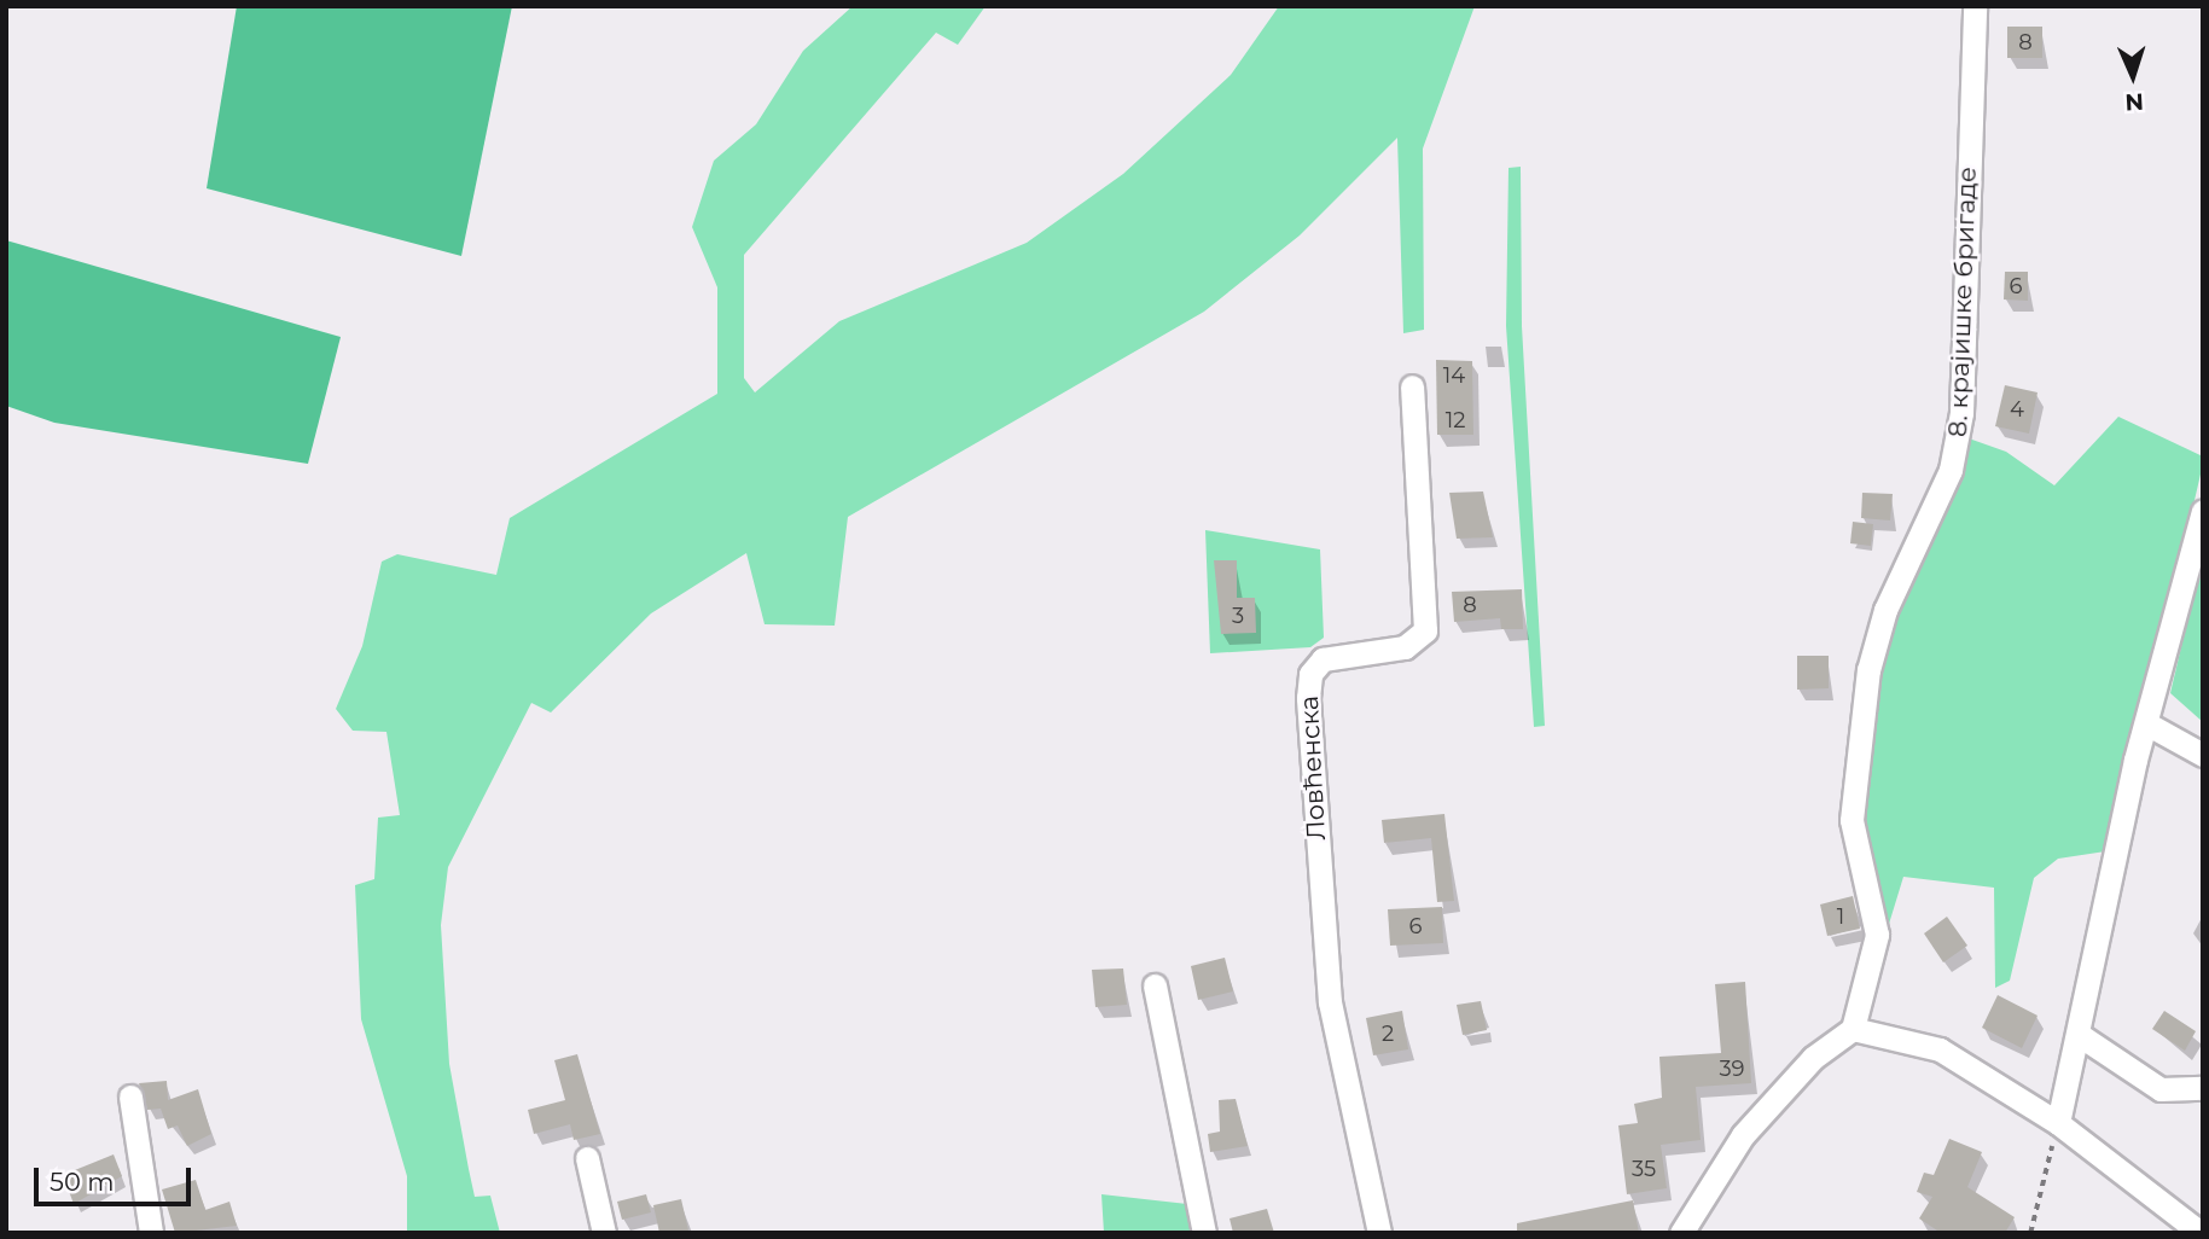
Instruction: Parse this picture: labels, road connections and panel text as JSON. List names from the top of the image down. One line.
{"streets":{"street":["8. крајишке бригаде","Ловћенска"]},"house_numbers":["8","6","14","4","12","8","3","1","6","2","39","35"],"scale_bar":"50 m","north":"bottom"}
